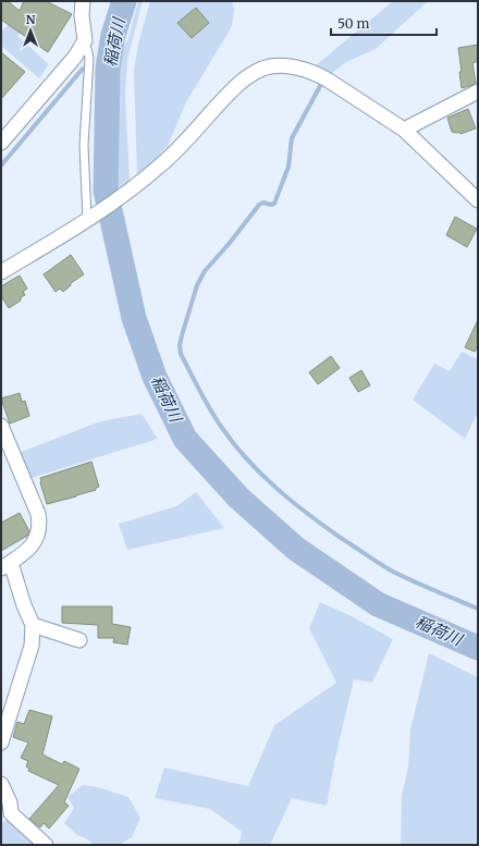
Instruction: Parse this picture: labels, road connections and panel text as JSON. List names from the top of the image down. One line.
{"water":["稲荷川"],"scale_bar":"50 m","north":"top"}
